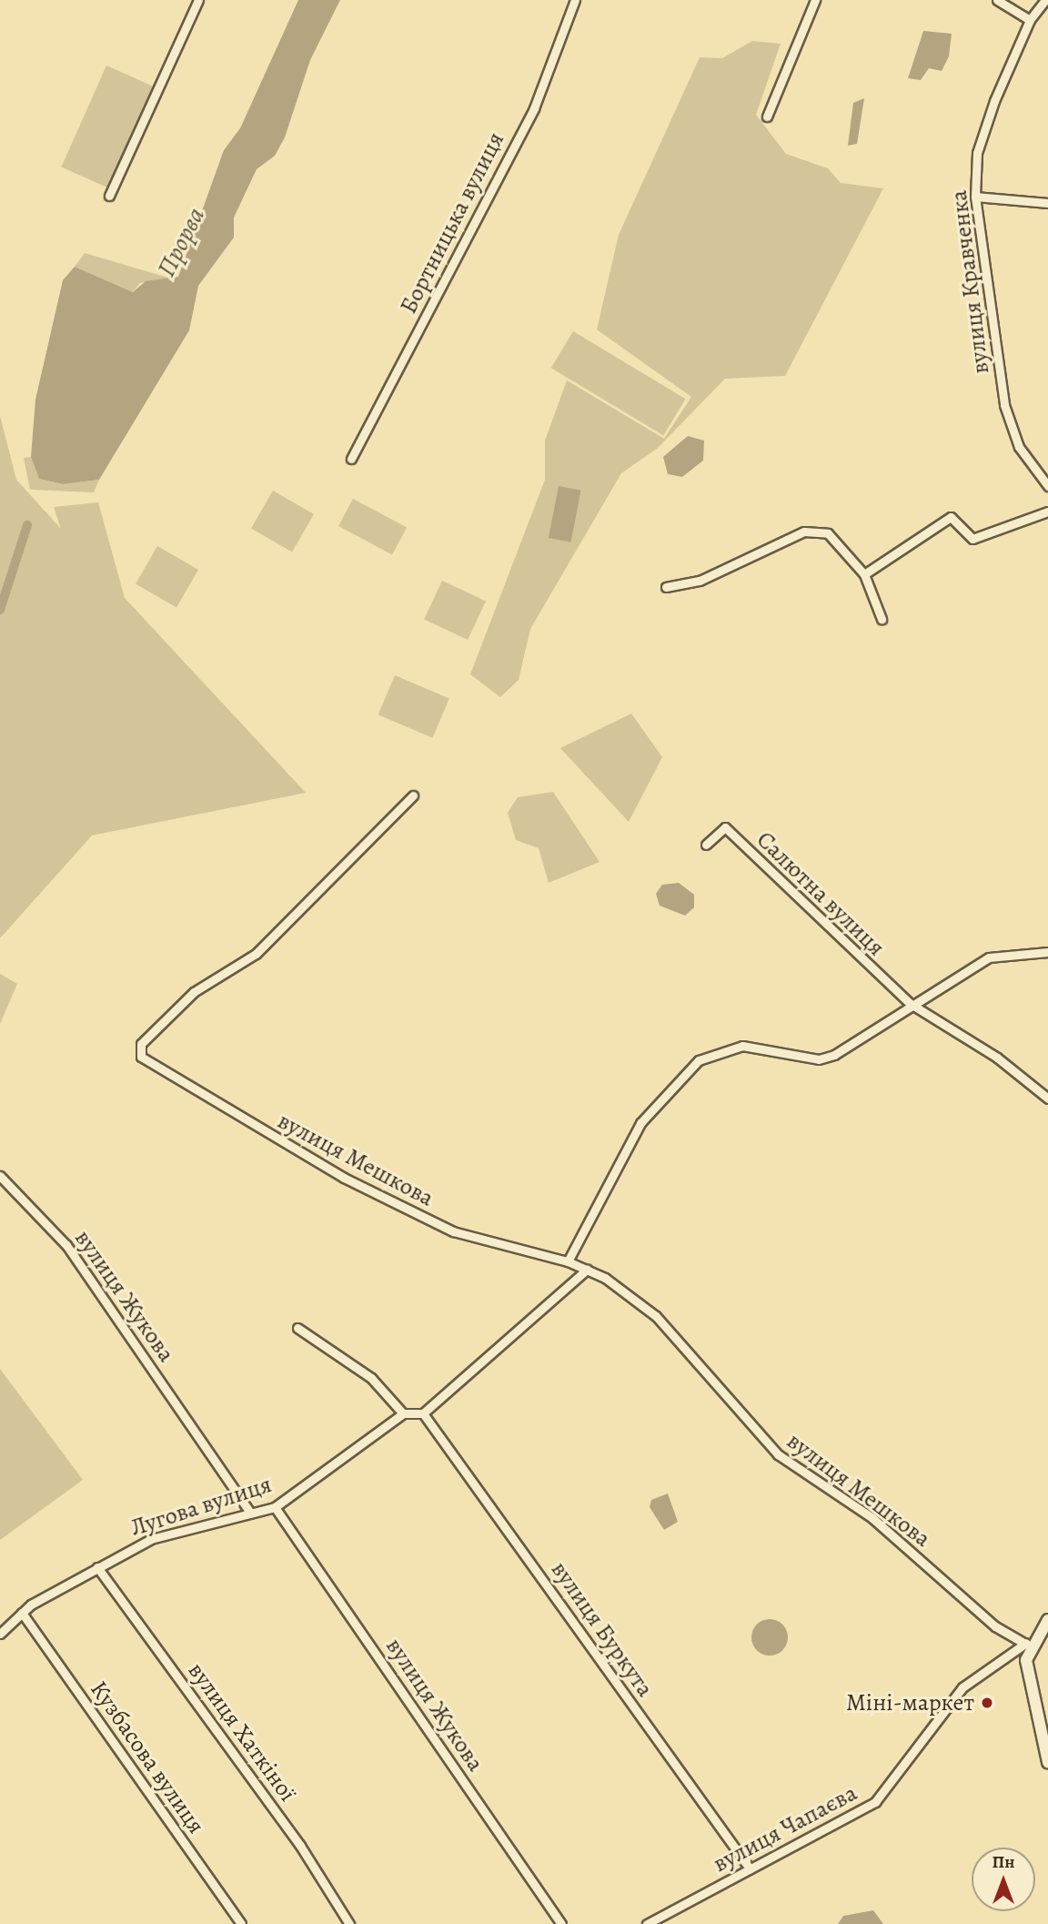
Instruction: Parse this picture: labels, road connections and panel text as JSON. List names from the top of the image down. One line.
{"streets":{"street":["Бортницька вулиця","вулиця Кравченка","Салютна вулиця","вулиця Мешкова","вулиця Жукова","Лугова вулиця","вулиця Буркута","вулиця Хаткіної","Кузбасова вулиця","вулиця Чапаєва"]},"crossings":[["вулиця Мешкова","вулиця Чапаєва"],["вулиця Жукова","Лугова вулиця"],["Лугова вулиця","вулиця Хаткіної"],["Лугова вулиця","Кузбасова вулиця"],["вулиця Буркута","вулиця Чапаєва"]],"water":["Прорва"],"places":["Міні-маркет"],"north":"top"}
